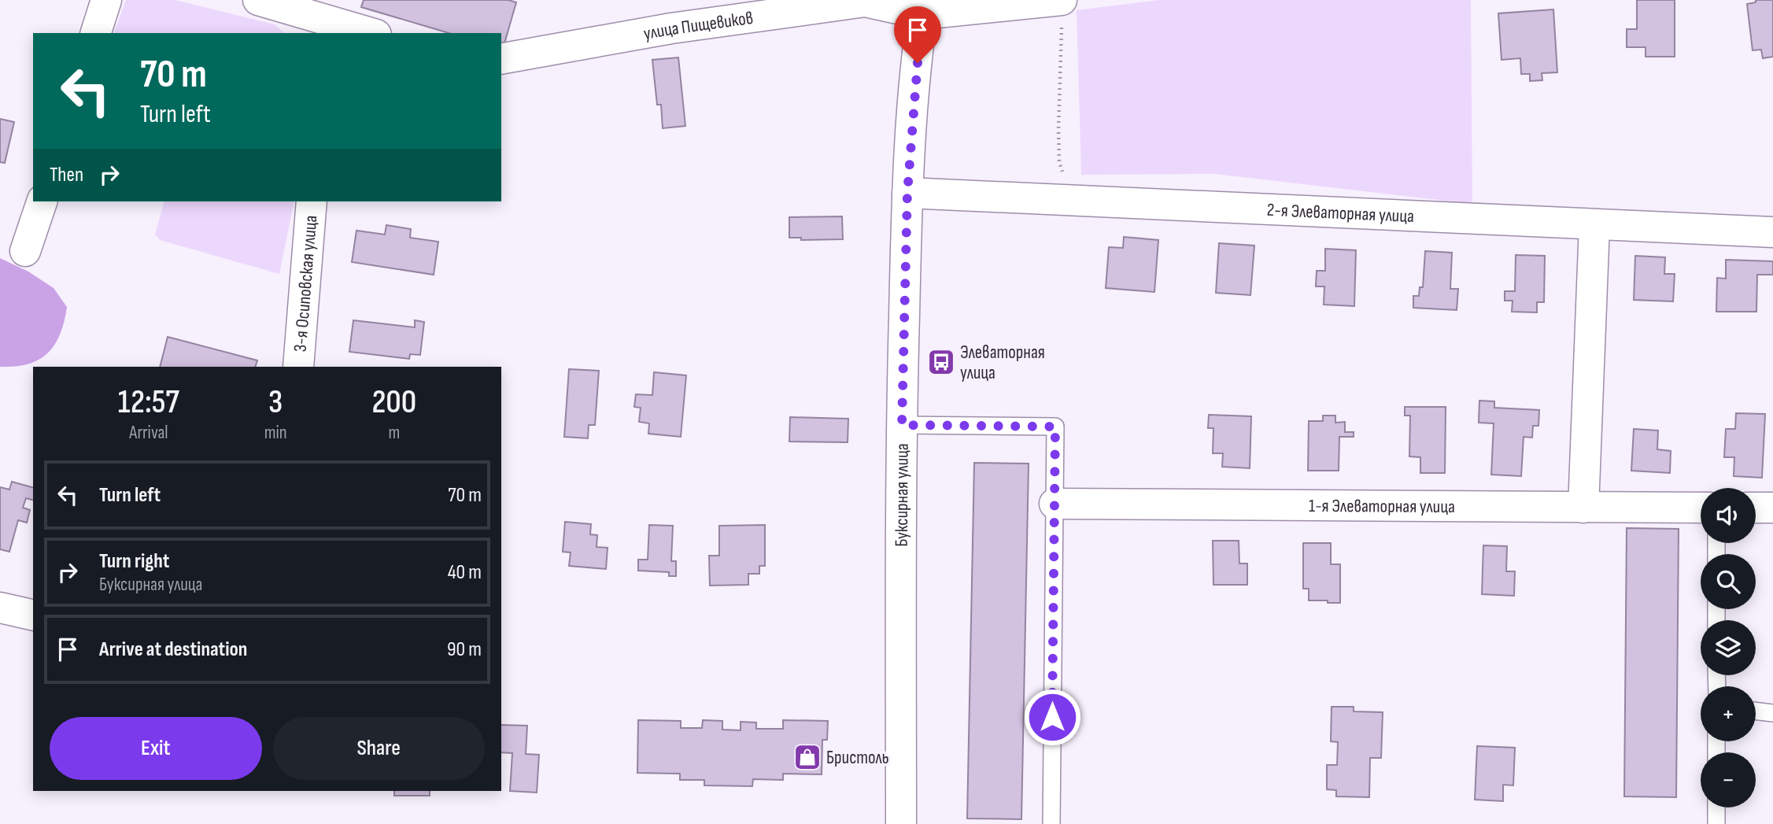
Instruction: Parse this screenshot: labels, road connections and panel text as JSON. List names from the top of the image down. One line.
{"streets":{"street":["улица Пищевиков","2-я Элеваторная улица","3-я Осиповская улица","Буксирная улица","1-я Элеваторная улица"]},"crossings":[["улица Пищевиков","Буксирная улица"],["2-я Элеваторная улица","Буксирная улица"]],"places":{"bus stop":["Элеваторная улица"],"shop":["Бристоль"]},"page":{"turn":["70 m","Turn left"],"then":"Then","eta":["12:57","Arrival","3","min","200","m"],"list":[{"name":"Turn left","value":"70 m"},{"name":"Turn right","note":"Буксирная улица","value":"40 m"},{"name":"Arrive at destination","value":"90 m"}],"map_buttons":["+","−"],"buttons":["Exit","Share"]}}
